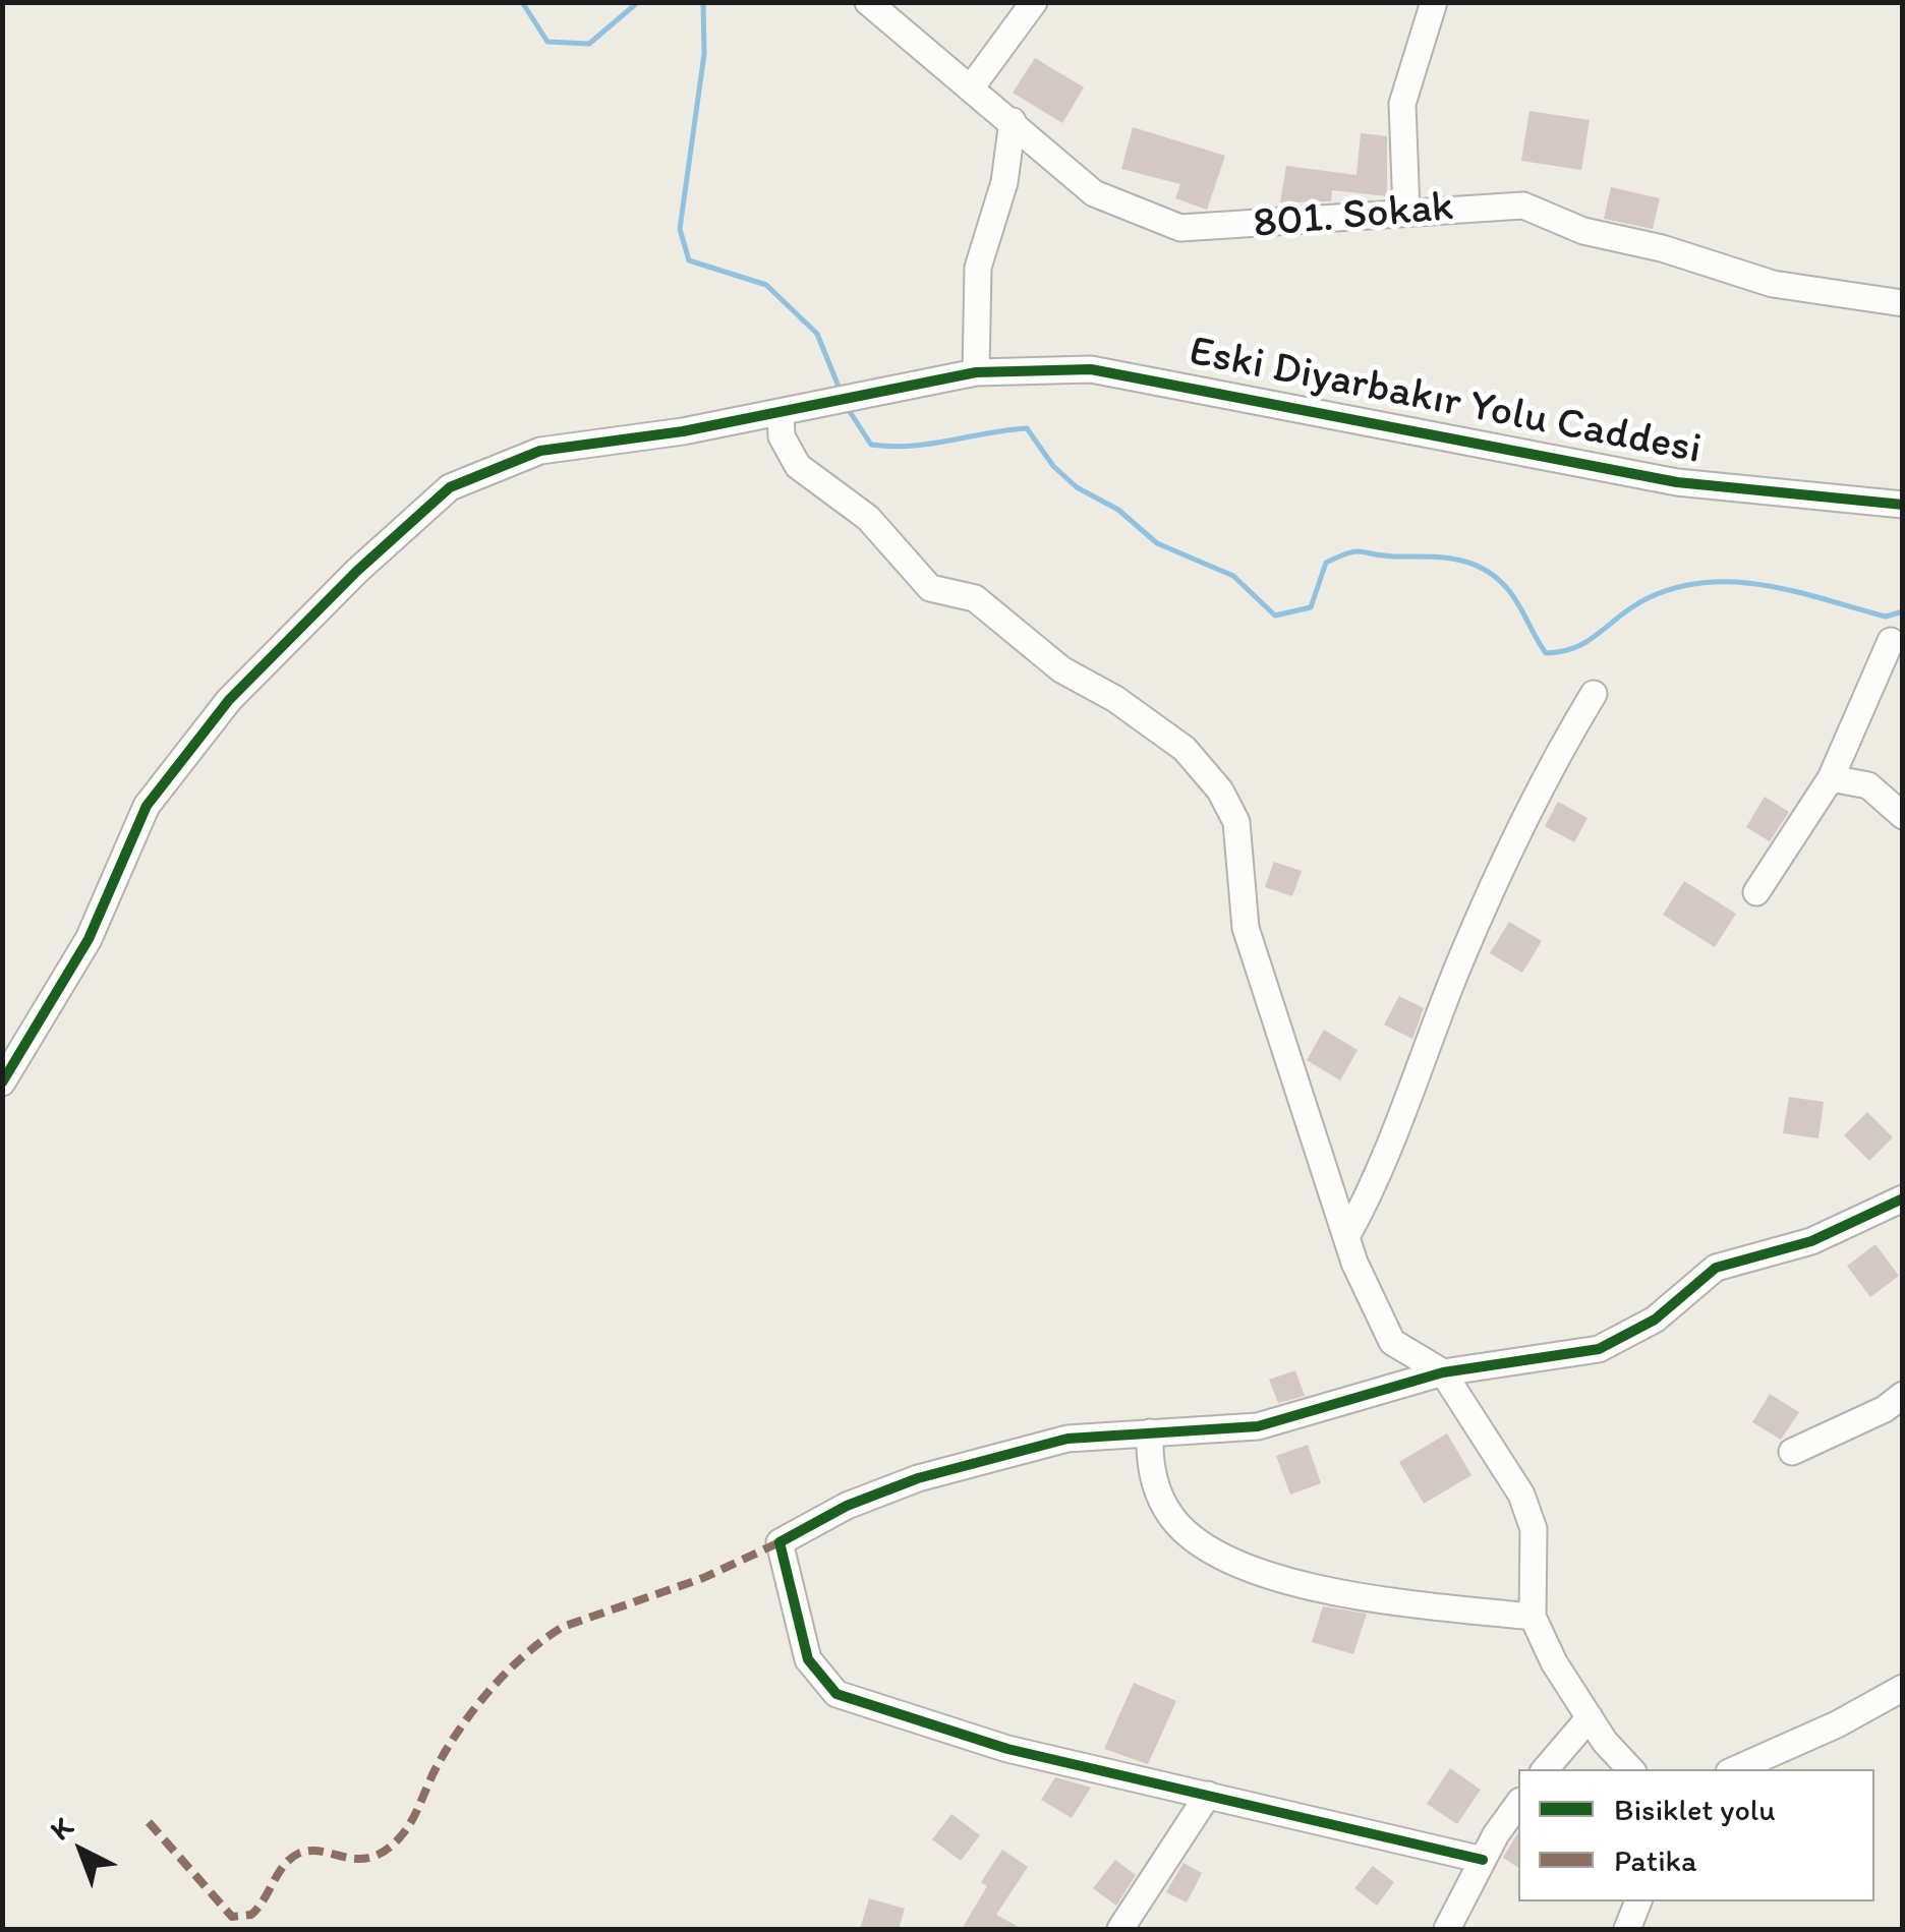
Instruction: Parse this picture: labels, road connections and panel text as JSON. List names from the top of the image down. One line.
{"streets":{"street":["801. Sokak","Eski Diyarbakır Yolu Caddesi"]},"legend":["Bisiklet yolu","Patika"],"north":"top left"}
